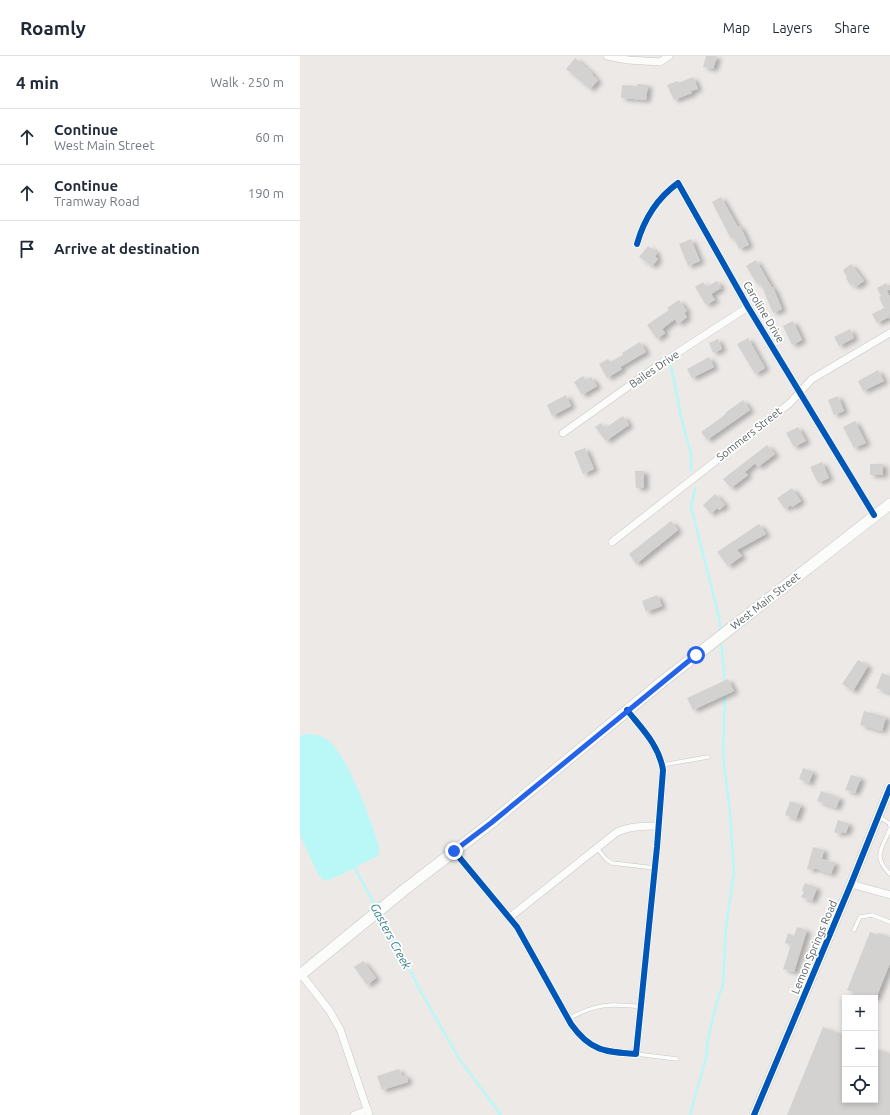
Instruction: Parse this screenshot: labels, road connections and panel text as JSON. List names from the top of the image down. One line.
{"streets":{"main road":["West Main Street"],"street":["Caroline Drive","Bailes Drive","Sommers Street","Lemon Springs Road"]},"crossings":[["Caroline Drive","Bailes Drive"],["Caroline Drive","Sommers Street"],["Caroline Drive","West Main Street"]],"water":["Gasters Creek"],"page":{"header":"Roamly","nav":["Map","Layers","Share"],"heading":["4 min","Walk · 250 m"],"list":[["Continue","West Main Street","60 m"],["Continue","Tramway Road","190 m"],"Arrive at destination"],"map_buttons":["+","−"]}}
